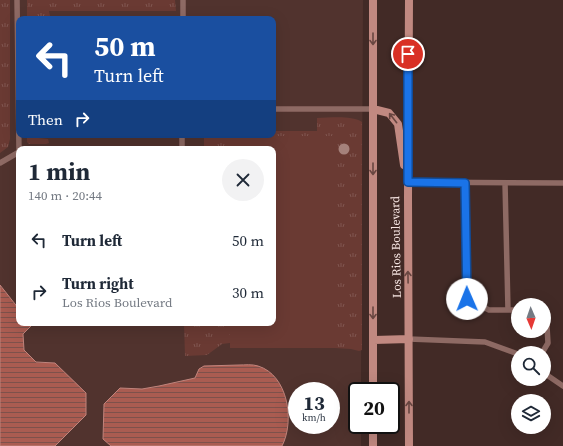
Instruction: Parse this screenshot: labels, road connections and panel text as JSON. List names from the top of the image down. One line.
{"streets":{"main road":["Los Rios Boulevard"]},"north":"bottom","page":{"turn":["50 m","Turn left"],"then":"Then","heading":["1 min","140 m · 20:44"],"list":[{"name":"Turn left","value":"50 m"},{"name":"Turn right","note":"Los Rios Boulevard","value":"30 m"}],"speed":"13 km/h","limit":"20"}}
